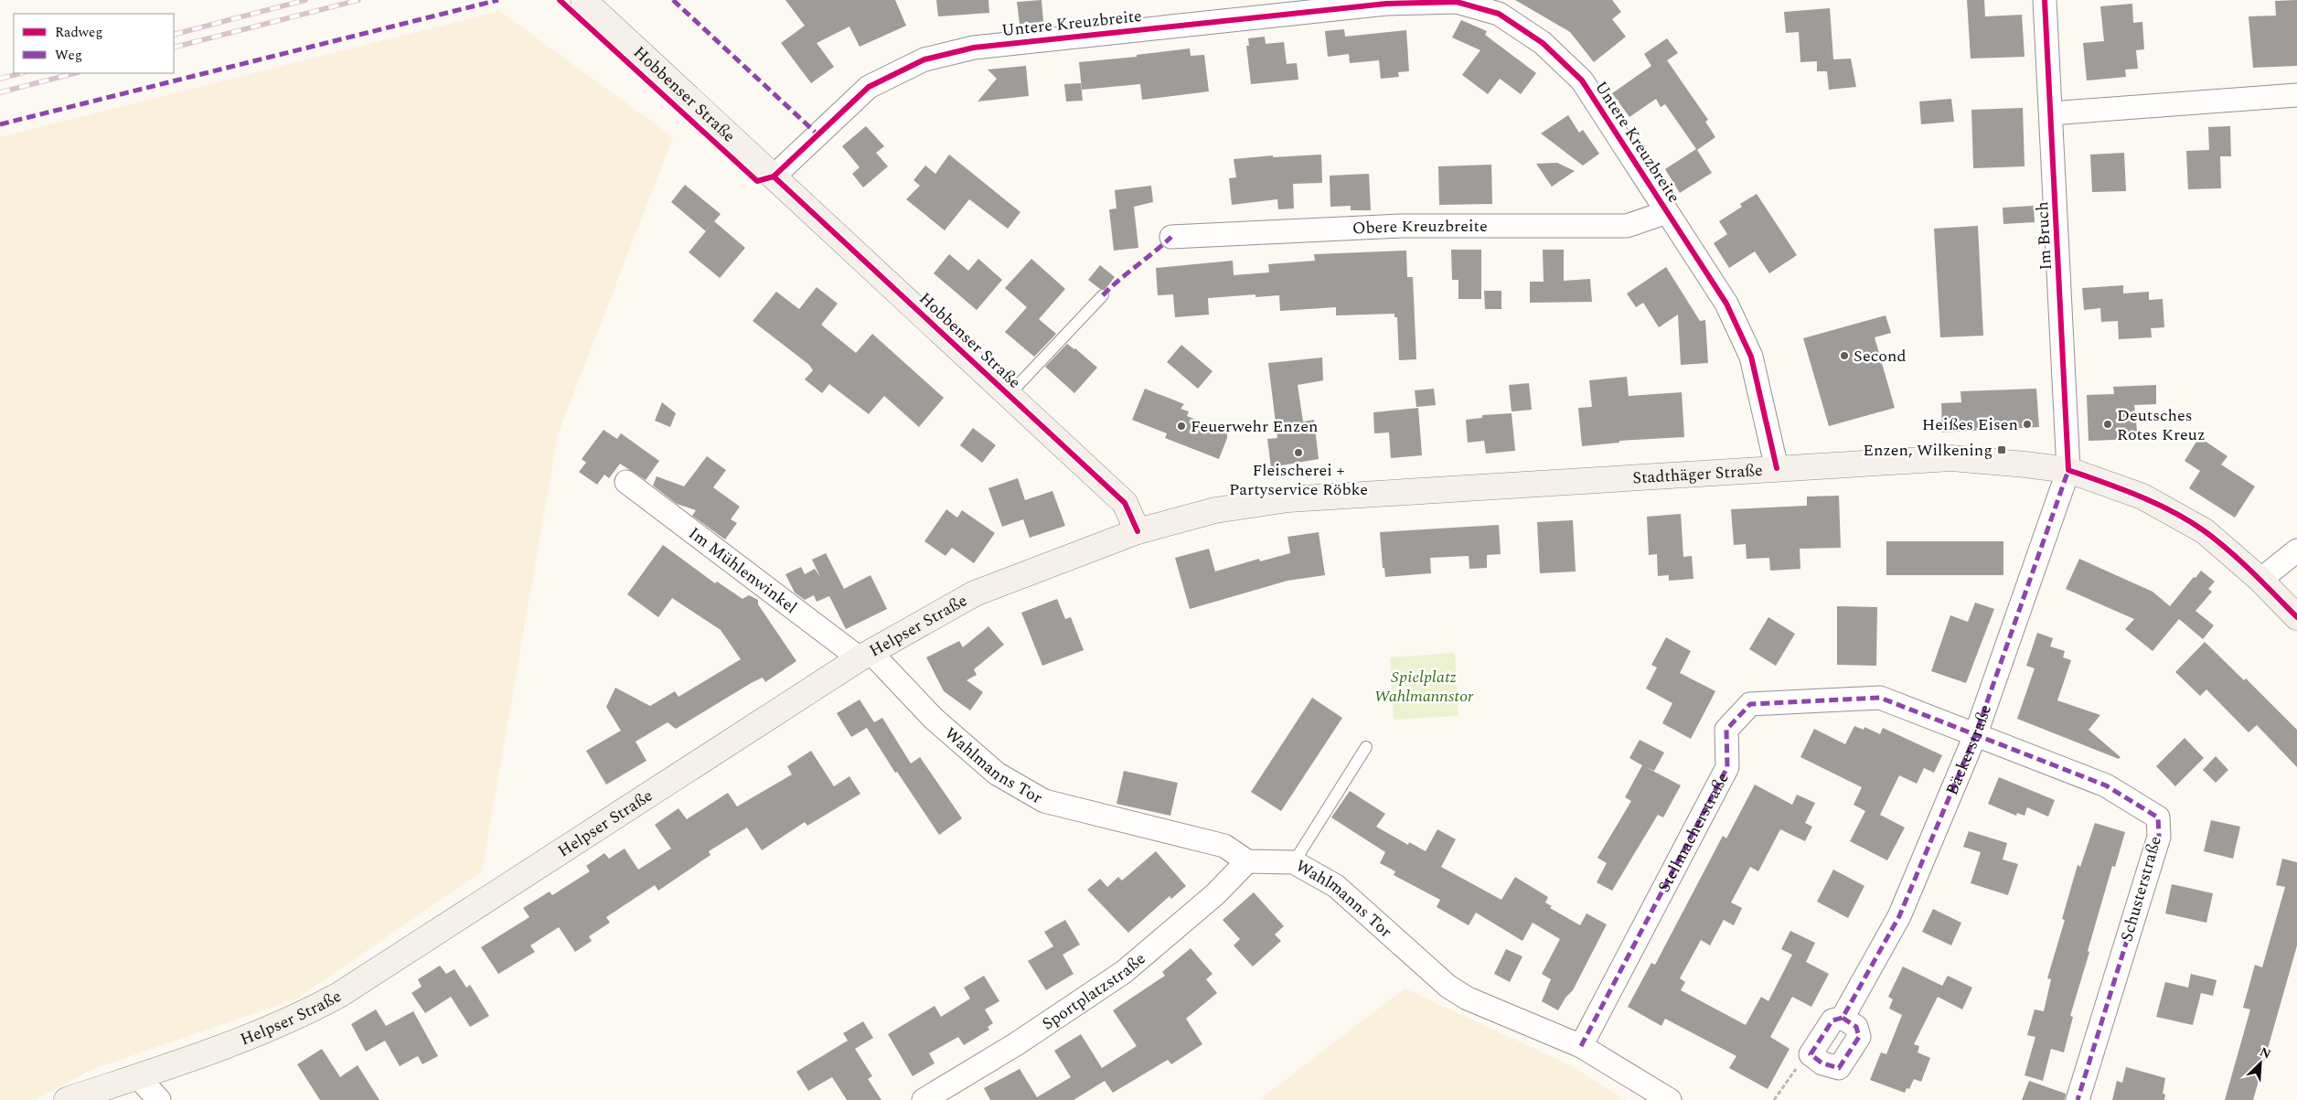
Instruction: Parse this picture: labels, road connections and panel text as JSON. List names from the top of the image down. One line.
{"streets":{"main road":["Hobbenser Straße","Stadthäger Straße","Helpser Straße"],"street":["Untere Kreuzbreite","Obere Kreuzbreite","Im Bruch","Im Mühlenwinkel","Bäckerstraße","Wahlmanns Tor","Stellmacherstraße","Schusterstraße","Sportplatzstraße"]},"crossings":[["Untere Kreuzbreite","Hobbenser Straße"],["Untere Kreuzbreite","Obere Kreuzbreite"],["Untere Kreuzbreite","Stadthäger Straße"],["Hobbenser Straße","Stadthäger Straße"],["Hobbenser Straße","Helpser Straße"],["Im Bruch","Stadthäger Straße"],["Im Bruch","Bäckerstraße"],["Stadthäger Straße","Helpser Straße"],["Stadthäger Straße","Bäckerstraße"],["Im Mühlenwinkel","Helpser Straße"],["Im Mühlenwinkel","Wahlmanns Tor"],["Helpser Straße","Wahlmanns Tor"],["Bäckerstraße","Stellmacherstraße"],["Bäckerstraße","Schusterstraße"],["Wahlmanns Tor","Stellmacherstraße"],["Wahlmanns Tor","Sportplatzstraße"],["Stellmacherstraße","Schusterstraße"]],"parks":["Spielplatz Wahlmannstor"],"places":{"other":["Second","Heißes Eisen","Deutsches Rotes Kreuz","Feuerwehr Enzen","Fleischerei + Partyservice Röbke"],"transit":["Enzen, Wilkening"]},"legend":["Radweg","Weg"],"north":"top right"}
